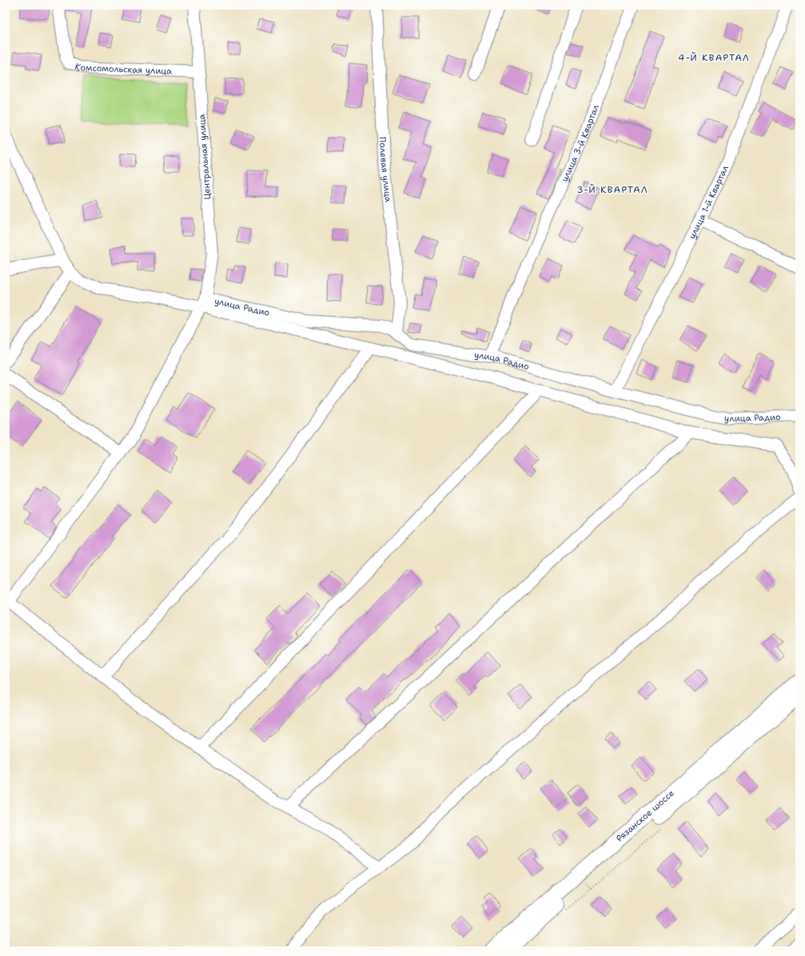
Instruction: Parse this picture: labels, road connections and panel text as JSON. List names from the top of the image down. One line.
{"streets":{"main road":["Рязанское шоссе"],"street":["Комсомольская улица","улица 3-й Квартал","Центральная улица","Полевая улица","улица 1-й Квартал","улица Радио"]},"crossings":[["Комсомольская улица","Центральная улица"],["улица 3-й Квартал","улица Радио"],["Центральная улица","улица Радио"],["Полевая улица","улица Радио"],["улица 1-й Квартал","улица Радио"]],"districts":["4-Й КВАРТАЛ","3-Й КВАРТАЛ"]}
